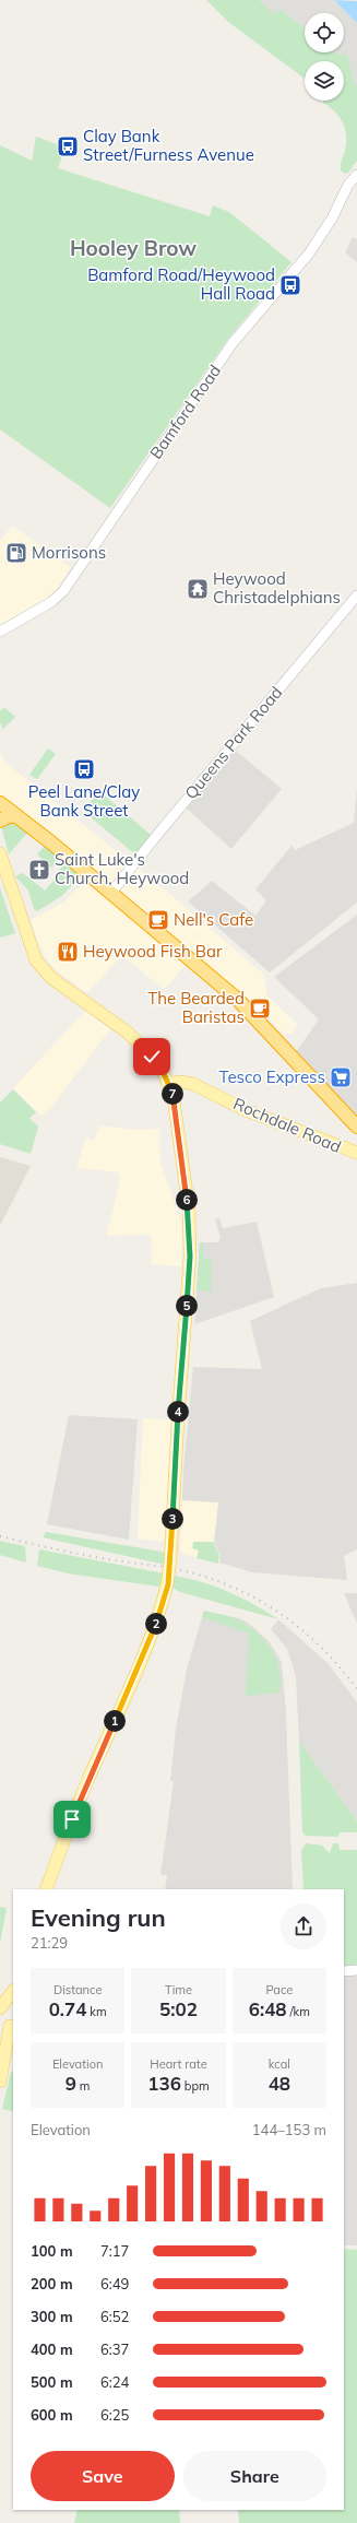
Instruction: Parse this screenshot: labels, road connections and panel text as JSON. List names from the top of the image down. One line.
{"streets":{"main road":["Rochdale Road"],"street":["Bamford Road","Queens Park Road"]},"districts":["Hooley Brow"],"places":{"bus stop":["Clay Bank Street/Furness Avenue","Bamford Road/Heywood Hall Road","Peel Lane/Clay Bank Street"],"fuel station":["Morrisons"],"temple":["Heywood Christadelphians"],"church":["Saint Luke's Church, Heywood"],"cafe":["Nell's Cafe","The Bearded Baristas"],"restaurant":["Heywood Fish Bar"],"supermarket":["Tesco Express"]},"page":{"pins":["7","6","5","4","3","2","1"],"heading":["Evening run","21:29"],"stats":[["Distance","0.74 km"],["Time","5:02"],["Pace","6:48 /km"],["Elevation","9 m"],["Heart rate","136 bpm"],["kcal","48"]],"chart":["Elevation","144–153 m"],"list":[{"name":"100 m","note":"7:17"},{"name":"200 m","note":"6:49"},{"name":"300 m","note":"6:52"},{"name":"400 m","note":"6:37"},{"name":"500 m","note":"6:24"},{"name":"600 m","note":"6:25"}],"buttons":["Save","Share"]}}
